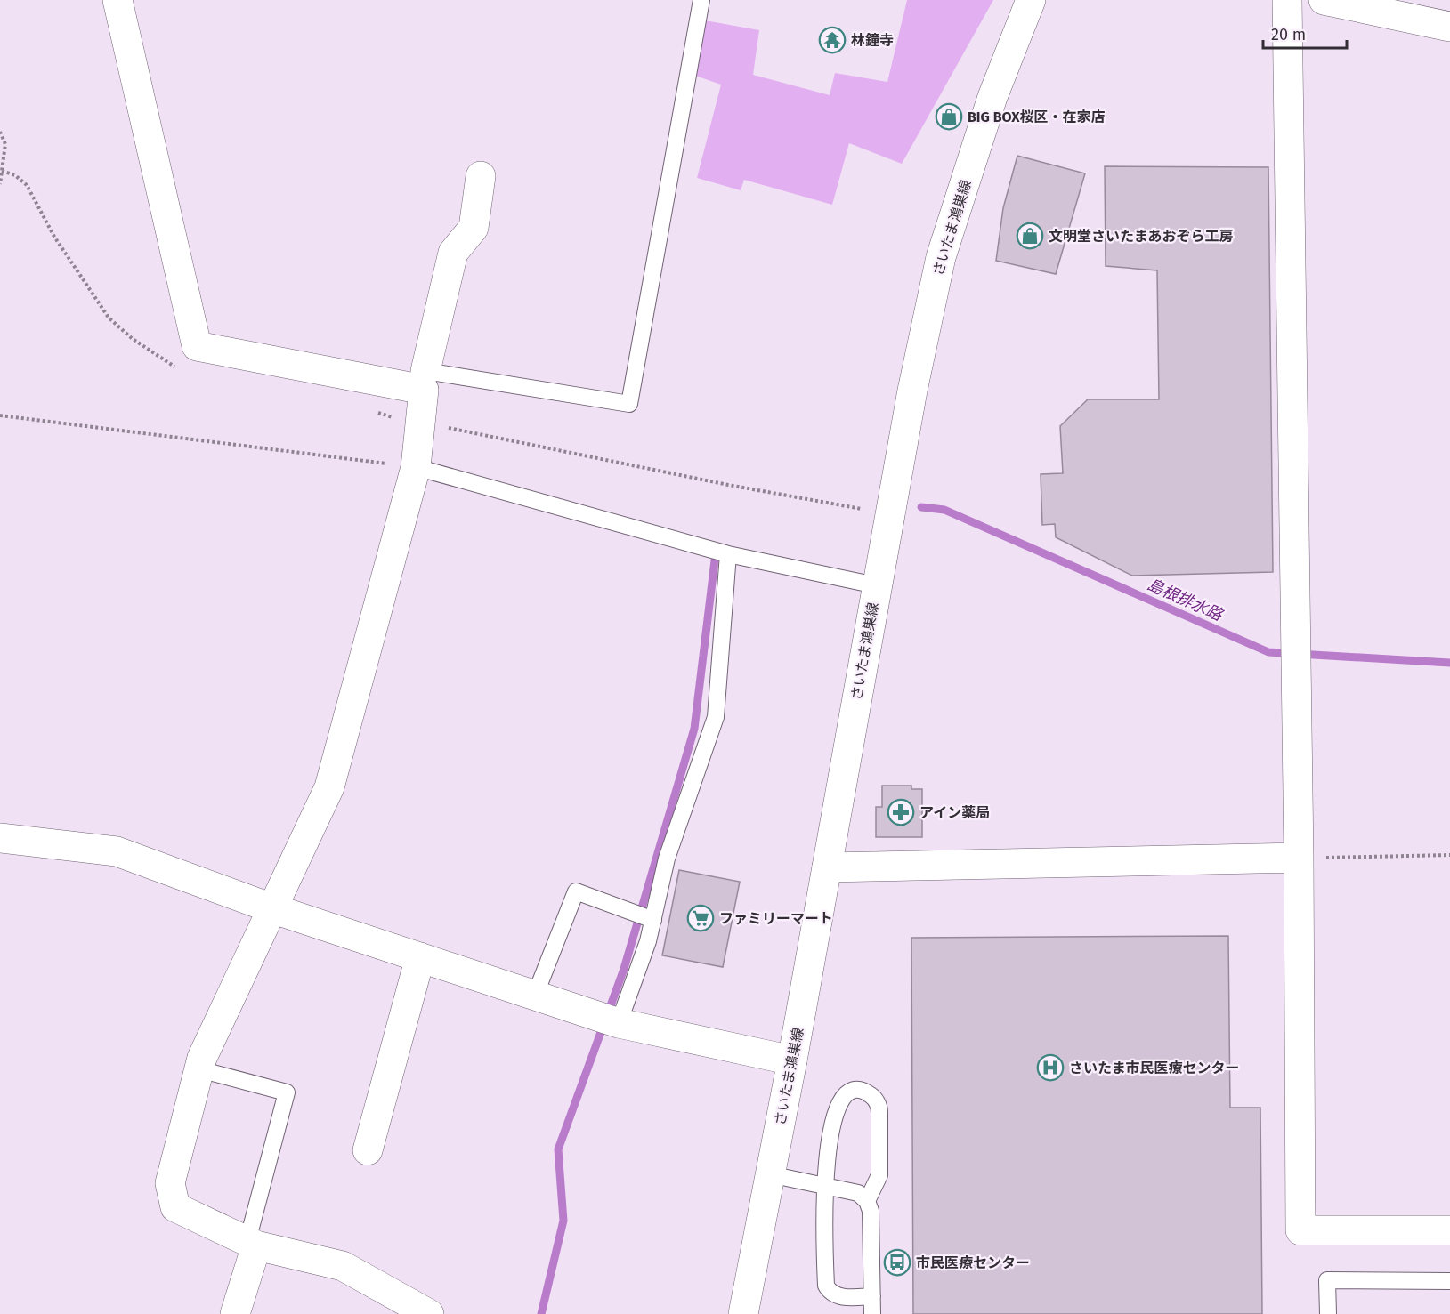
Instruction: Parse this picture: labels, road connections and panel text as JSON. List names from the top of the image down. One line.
{"streets":{"street":["さいたま鴻巣線"]},"water":["島根排水路"],"places":{"temple":["林鐘寺"],"shop":["BIG BOX桜区・在家店","文明堂さいたまあおぞら工房"],"pharmacy":["アイン薬局"],"supermarket":["ファミリーマート"],"hospital":["さいたま市民医療センター"],"bus stop":["市民医療センター"]},"scale_bar":"20 m"}
